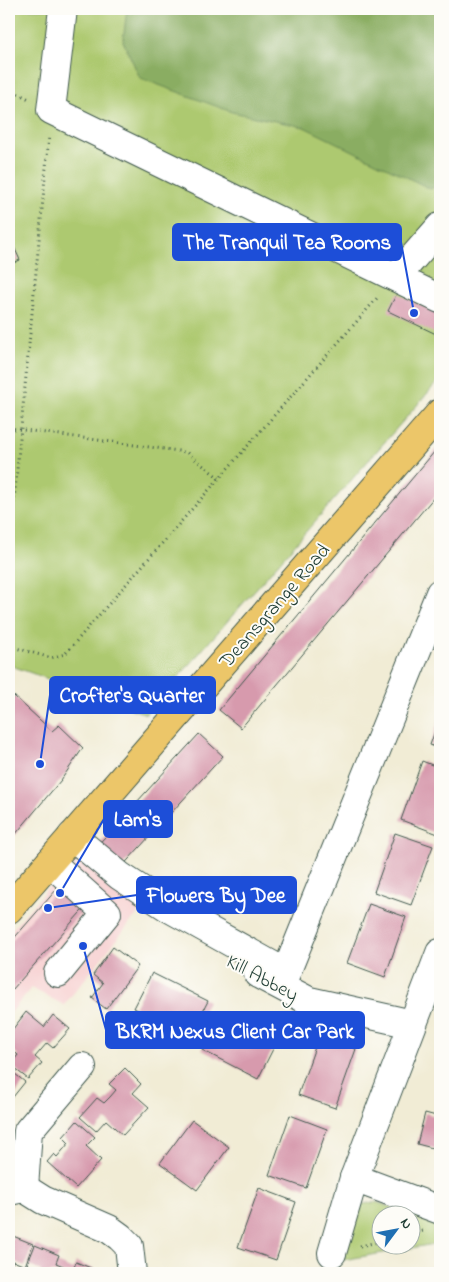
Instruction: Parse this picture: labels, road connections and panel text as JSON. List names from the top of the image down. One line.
{"streets":{"main road":["Deansgrange Road"],"street":["Kill Abbey"]},"places":["The Tranquil Tea Rooms","Crofter's Quarter","Lam's","Flowers By Dee","BKRM Nexus Client Car Park"],"north":"top right"}
